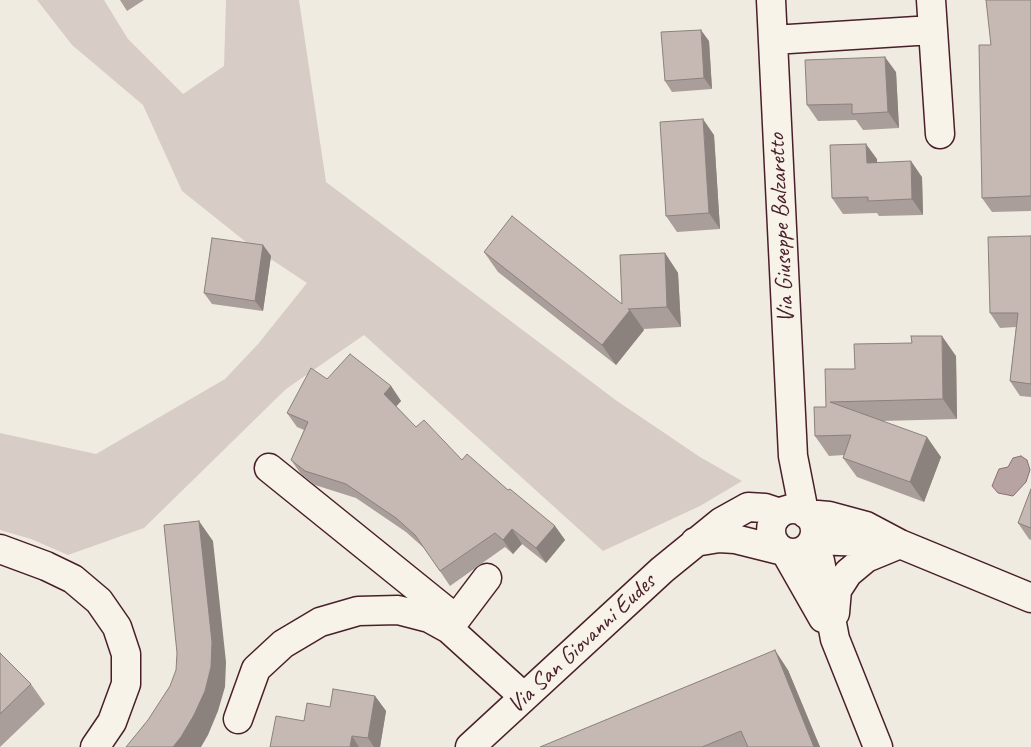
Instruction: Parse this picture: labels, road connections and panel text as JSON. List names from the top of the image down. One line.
{"streets":{"street":["Via Giuseppe Balzaretto","Via San Giovanni Eudes"]},"crossings":[["Via Giuseppe Balzaretto","Via San Giovanni Eudes"]]}
